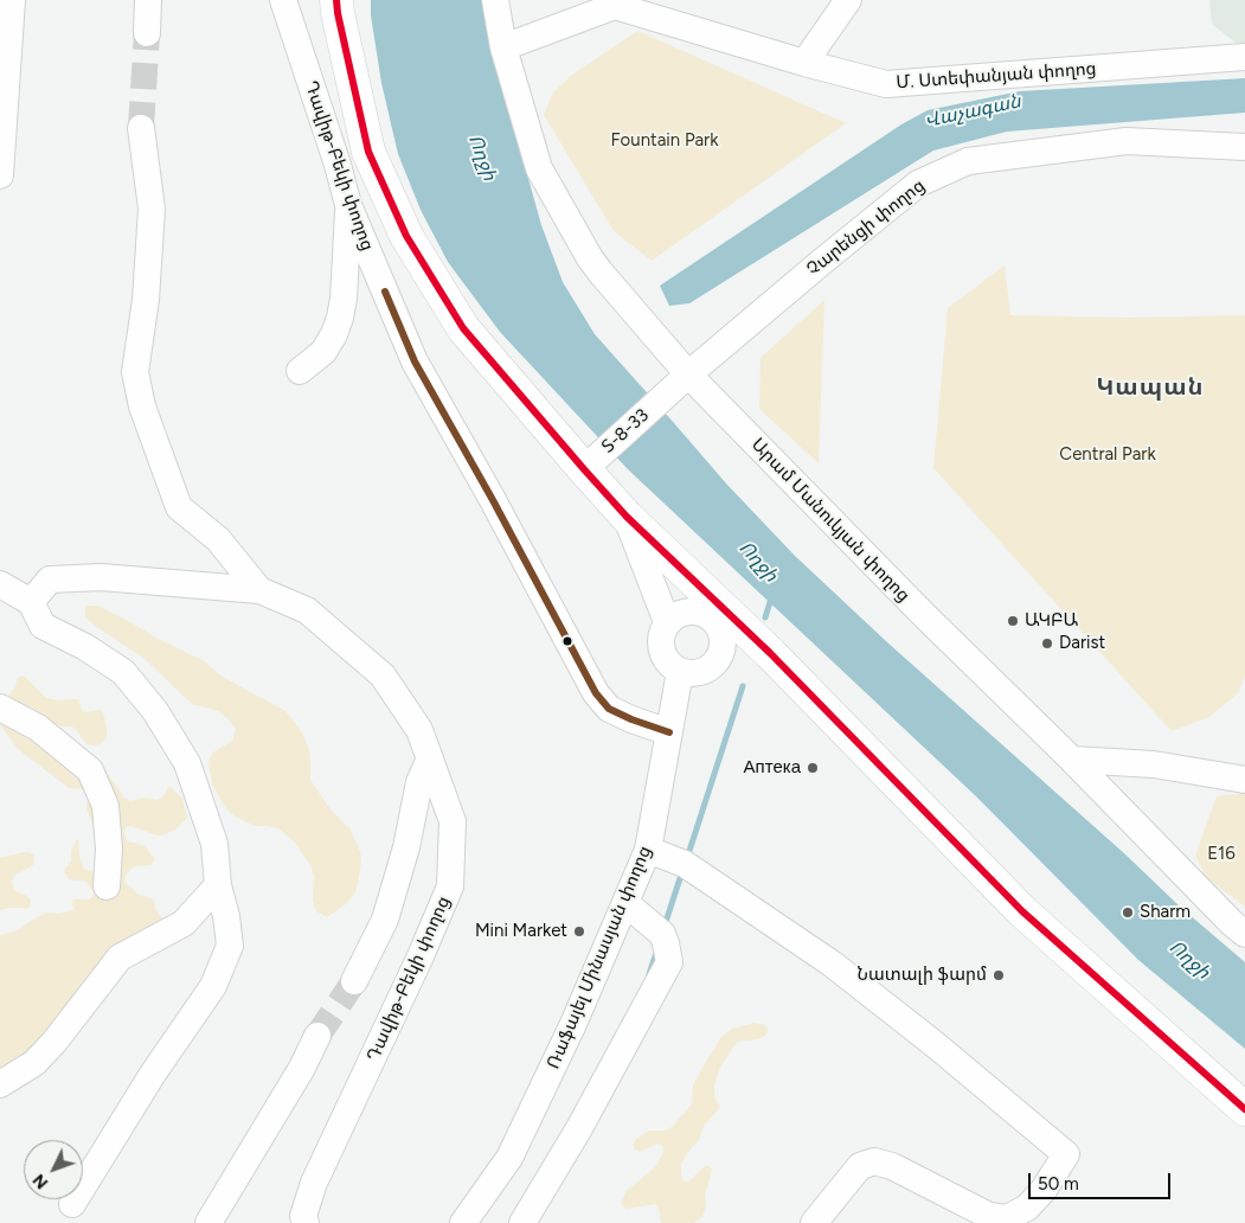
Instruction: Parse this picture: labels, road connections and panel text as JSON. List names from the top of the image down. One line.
{"streets":{"street":["Մ. Ստեփանյան փողոց","Դավիթ-Բեկի փողոց","Չարենցի փողոց","Տ-8-33","Արամ Մանուկյան փողոց","Ռաֆայել Մինասյան փողոց"]},"crossings":[["Դավիթ-Բեկի փողոց","Ռաֆայել Մինասյան փողոց"],["Չարենցի փողոց","Տ-8-33"],["Չարենցի փողոց","Արամ Մանուկյան փողոց"]],"districts":["Կապան"],"water":["Վաչագան","Ողջի"],"parks":["Fountain Park","Central Park","E16"],"places":["ԱԿԲԱ","Darist","Аптека","Sharm","Mini Market","Նատալի ֆարմ"],"scale_bar":"50 m","north":"bottom left"}
